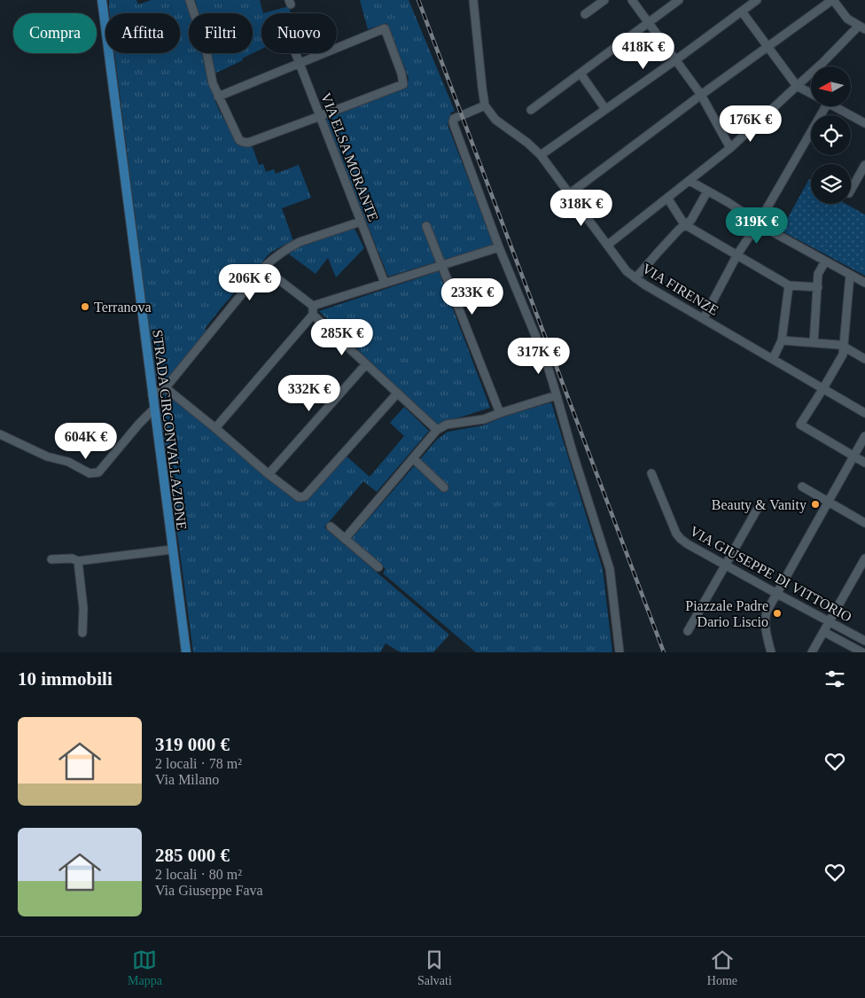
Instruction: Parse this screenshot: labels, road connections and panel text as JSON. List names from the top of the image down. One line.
{"streets":{"main road":["STRADA CIRCONVALLAZIONE"],"street":["VIA ELSA MORANTE","VIA FIRENZE","VIA GIUSEPPE DI VITTORIO"]},"places":["Terranova","Beauty & Vanity","Piazzale Padre Dario Liscio"],"north":"left","page":{"chip":["Compra","Affitta","Filtri","Nuovo"],"price":["418K €","176K €","318K €","319K €","206K €","233K €","285K €","317K €","332K €","604K €"],"heading":"10 immobili","list":[{"name":"319 000 €","note":"2 locali · 78 m² · Via Milano"},{"name":"285 000 €","note":"2 locali · 80 m² · Via Giuseppe Fava"}],"tabs":["Mappa","Salvati","Home"]}}
